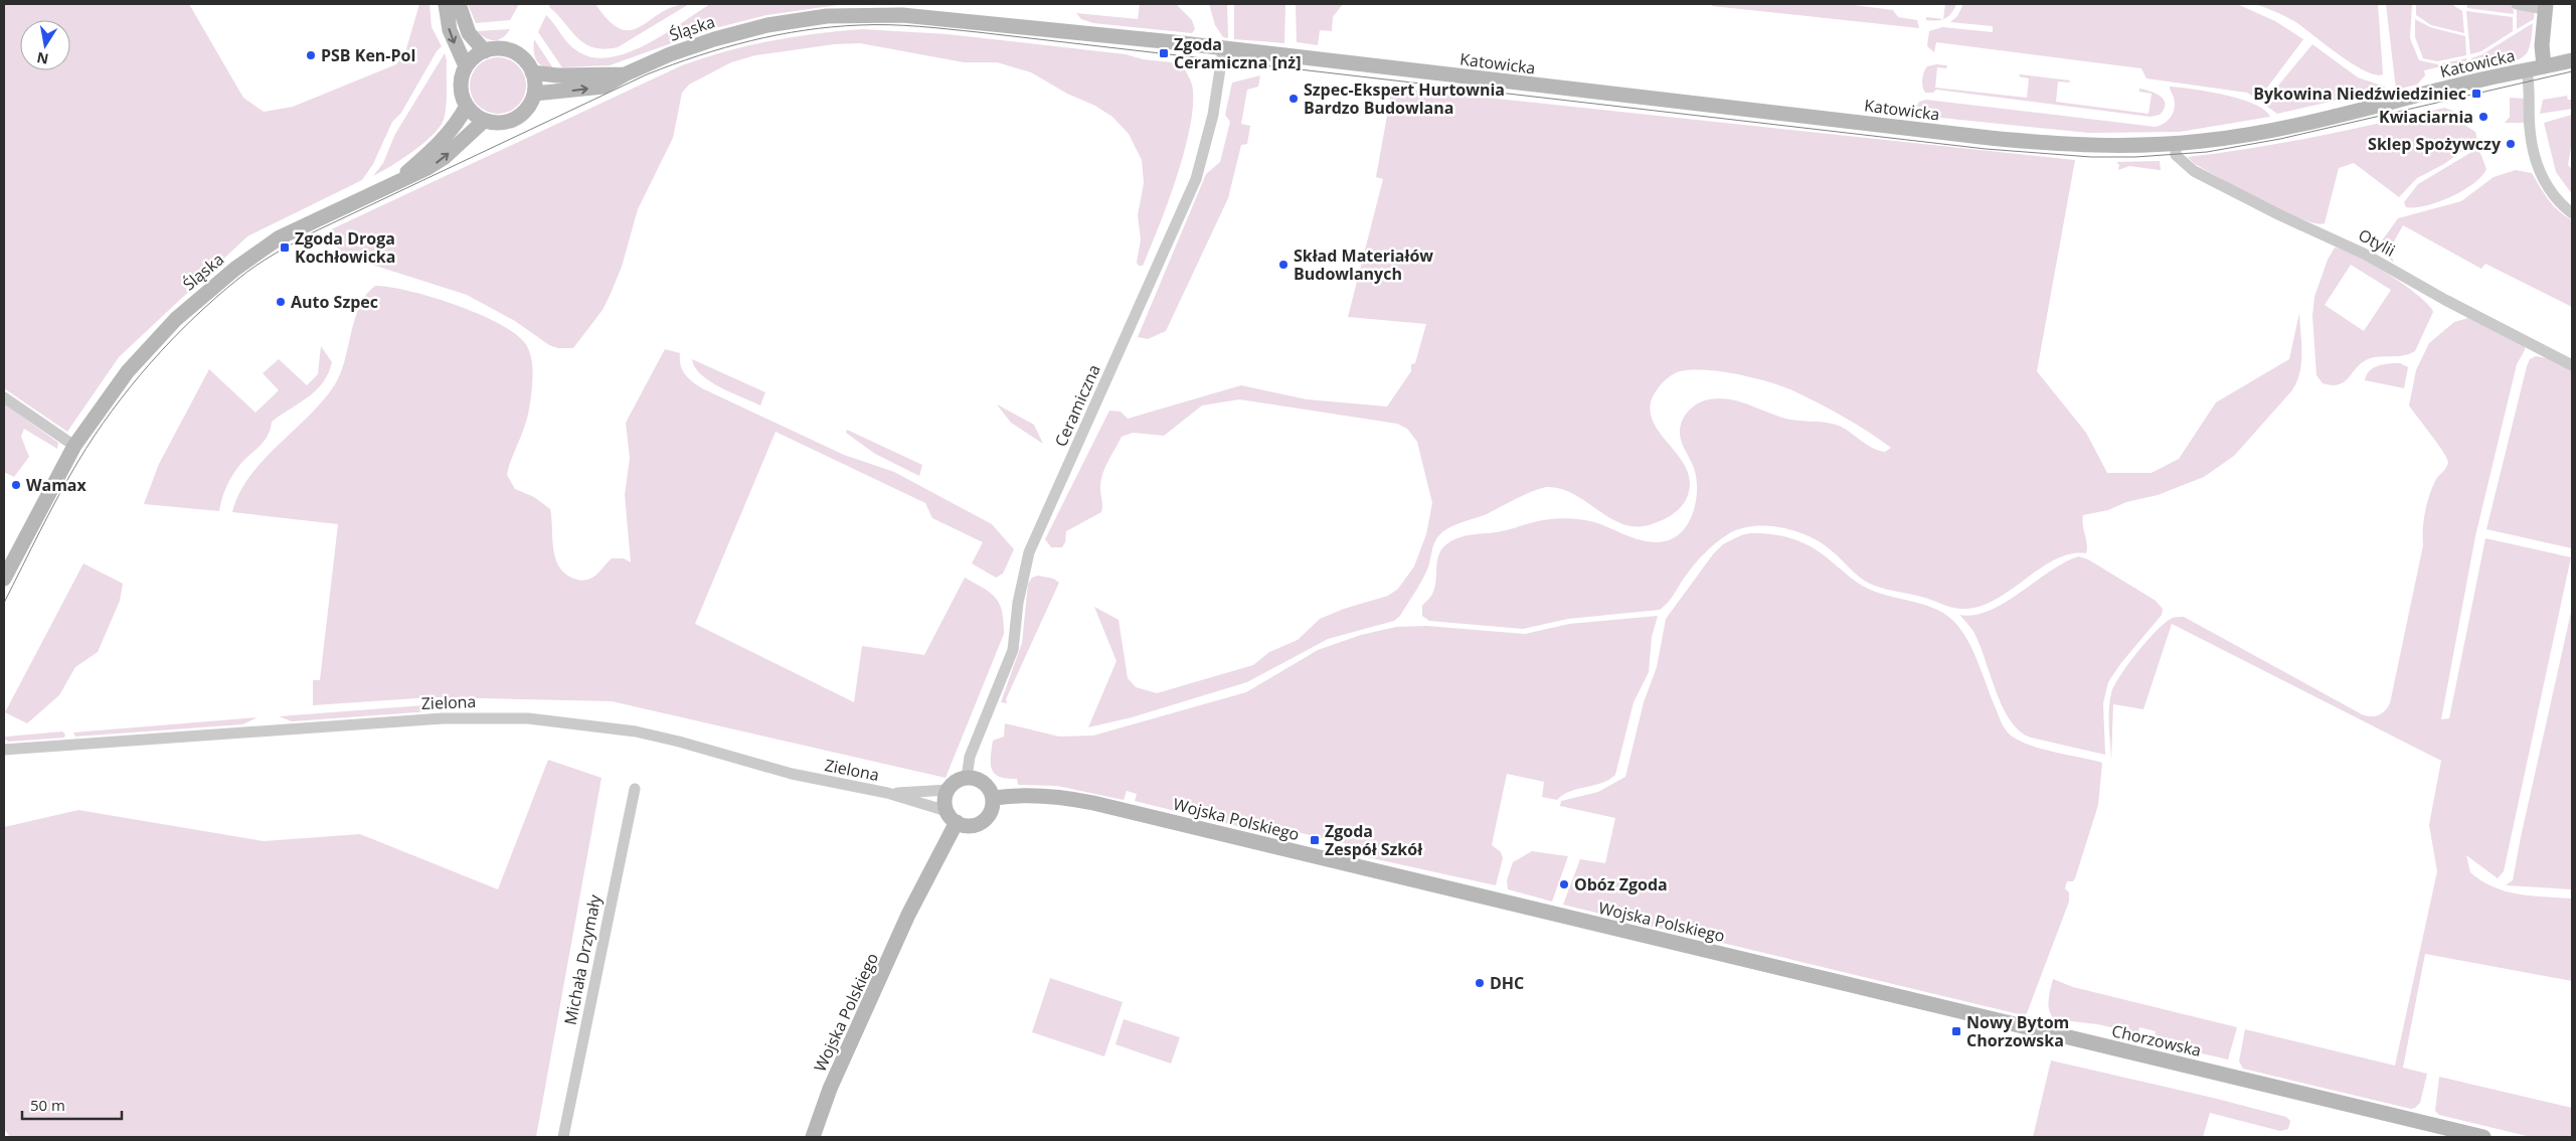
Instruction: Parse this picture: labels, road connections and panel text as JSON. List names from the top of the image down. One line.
{"streets":{"street":["Śląska","Katowicka","Otylii","Ceramiczna","Zielona","Wojska Polskiego","Michała Drzymały","Chorzowska"]},"crossings":[["Śląska","Katowicka"],["Śląska","Ceramiczna"],["Katowicka","Otylii"],["Katowicka","Ceramiczna"],["Ceramiczna","Zielona"],["Ceramiczna","Wojska Polskiego"],["Zielona","Wojska Polskiego"],["Wojska Polskiego","Chorzowska"]],"places":{"transit":["Zgoda Ceramiczna [nż]","Bykowina Niedźwiedziniec","Zgoda Droga Kochłowicka","Zgoda Zespół Szkół","Nowy Bytom Chorzowska"],"other":["PSB Ken-Pol","Szpec-Ekspert Hurtownia Bardzo Budowlana","Kwiaciarnia","Sklep Spożywczy","Skład Materiałów Budowlanych","Auto Szpec","Wamax","Obóz Zgoda","DHC"]},"scale_bar":"50 m","north":"bottom"}
